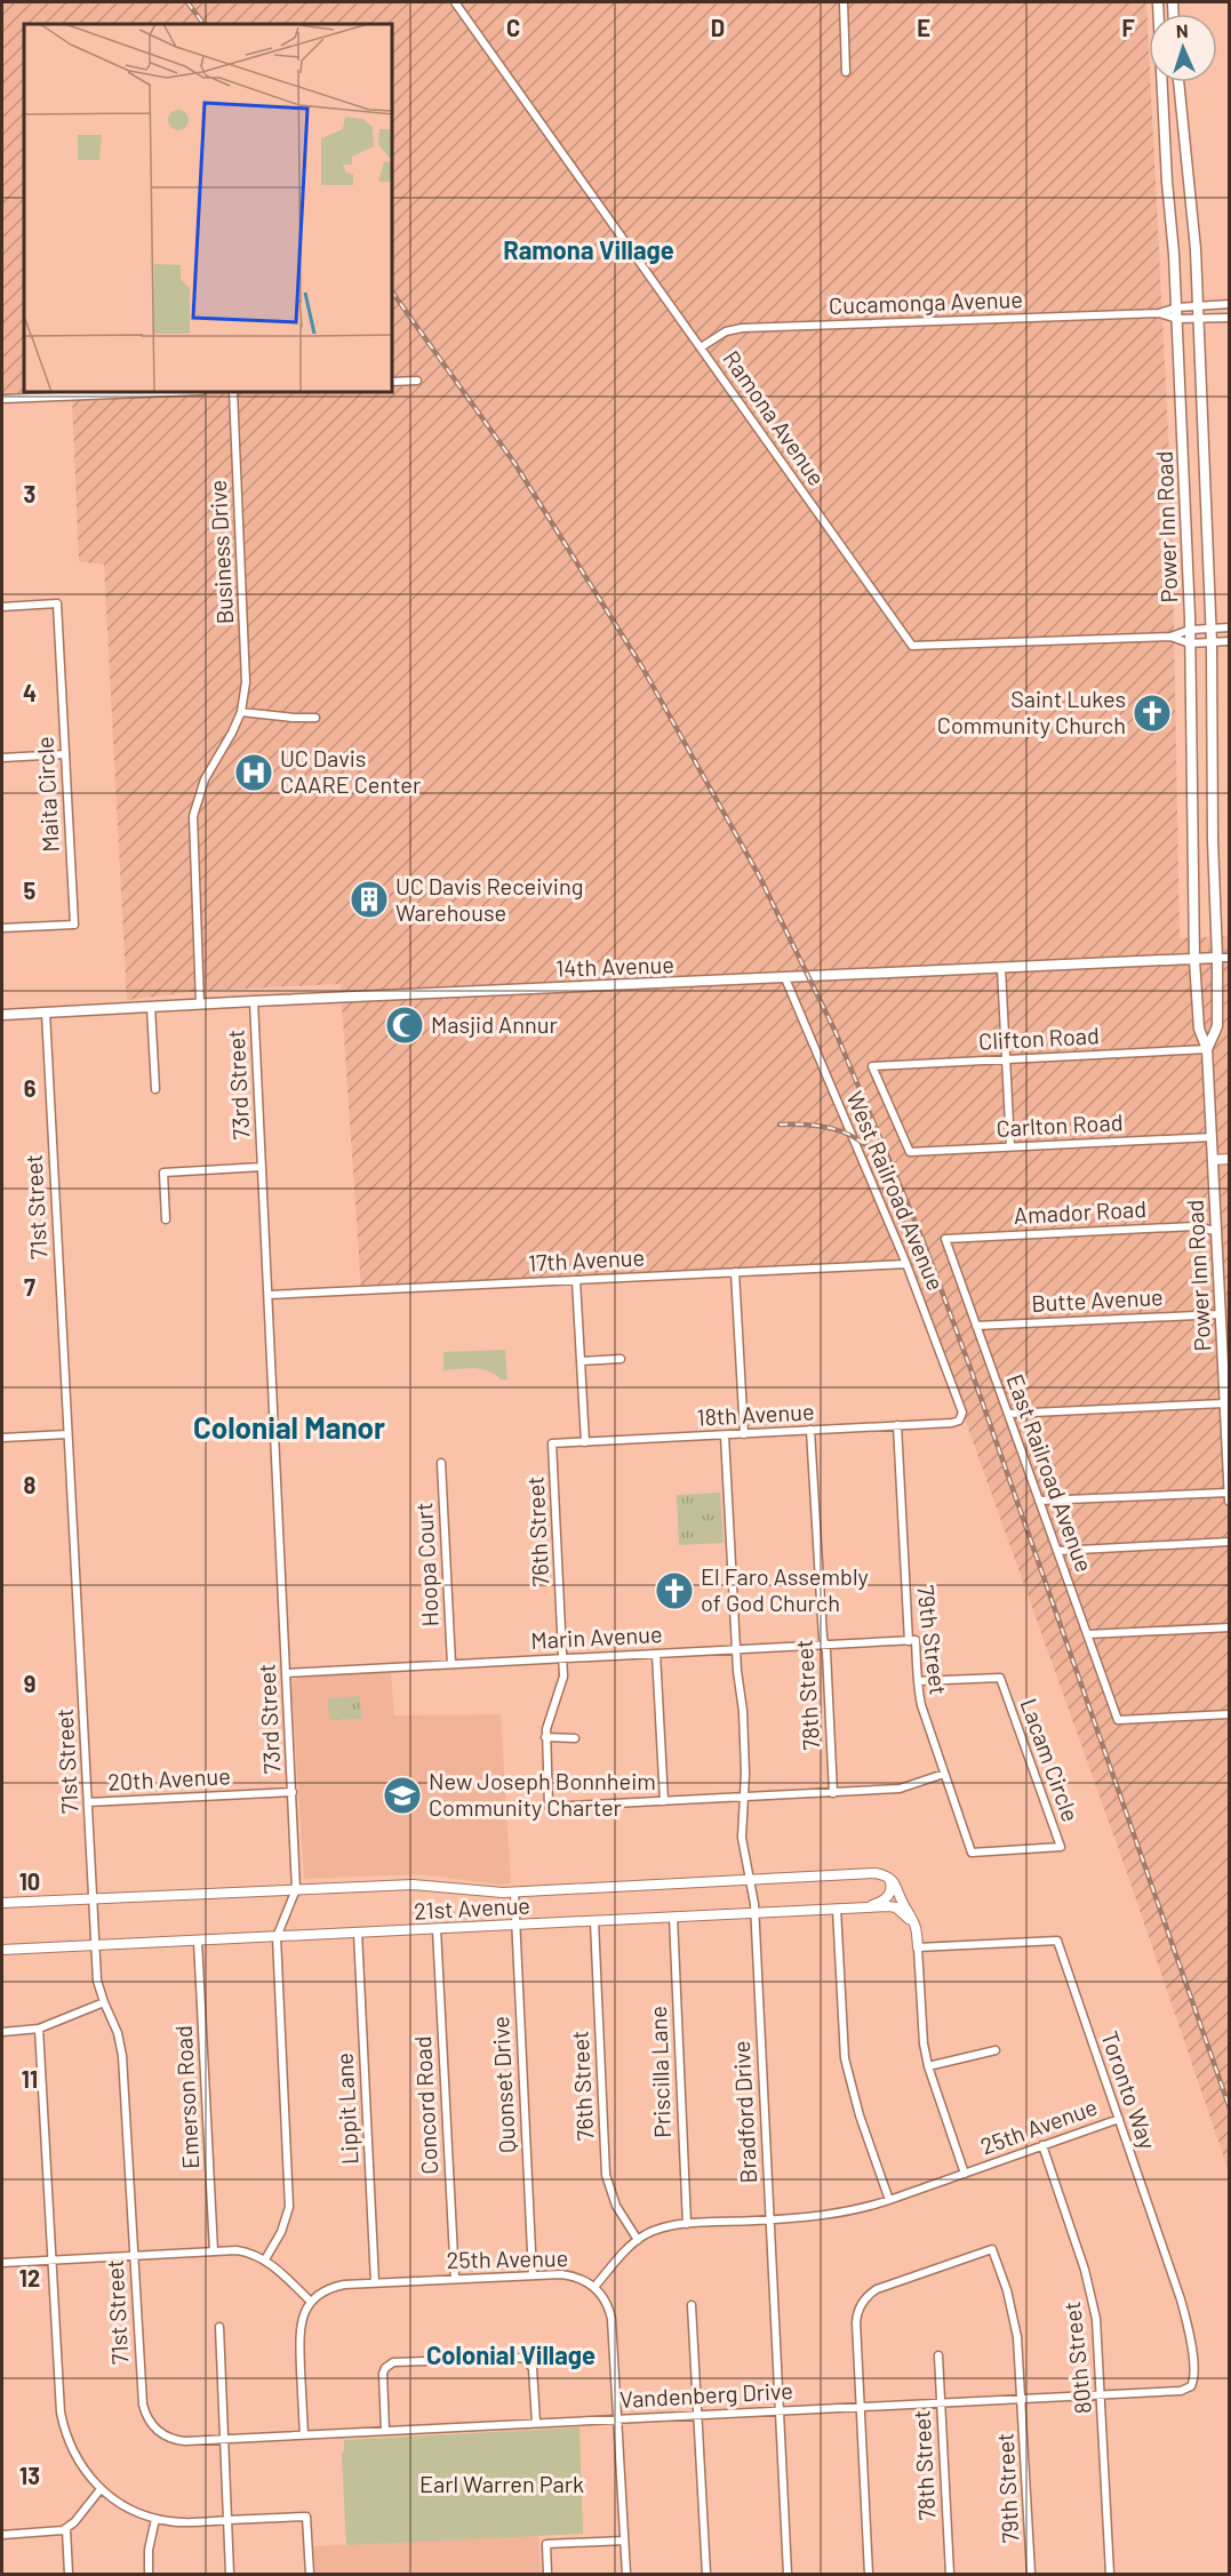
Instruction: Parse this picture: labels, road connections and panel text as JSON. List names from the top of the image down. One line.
{"streets":{"main road":["Power Inn Road","14th Avenue"],"street":["Cucamonga Avenue","Ramona Avenue","Business Drive","Maita Circle","Clifton Road","73rd Street","Carlton Road","West Railroad Avenue","71st Street","Amador Road","17th Avenue","Butte Avenue","18th Avenue","East Railroad Avenue","76th Street","Hoopa Court","Marin Avenue","79th Street","78th Street","Lacam Circle","20th Avenue","21st Avenue","Priscilla Lane","Quonset Drive","Toronto Way","Emerson Road","Concord Road","Lippit Lane","Bradford Drive","25th Avenue","80th Street","Vandenberg Drive"]},"crossings":[["Cucamonga Avenue","Ramona Avenue"],["Cucamonga Avenue","Power Inn Road"],["Ramona Avenue","Power Inn Road"],["Power Inn Road","14th Avenue"],["Power Inn Road","Clifton Road"],["Power Inn Road","Carlton Road"],["Power Inn Road","Amador Road"],["Power Inn Road","Butte Avenue"],["Business Drive","14th Avenue"],["14th Avenue","73rd Street"],["14th Avenue","West Railroad Avenue"],["14th Avenue","71st Street"],["Clifton Road","Carlton Road"],["73rd Street","17th Avenue"],["73rd Street","Marin Avenue"],["73rd Street","20th Avenue"],["73rd Street","21st Avenue"],["West Railroad Avenue","17th Avenue"],["West Railroad Avenue","18th Avenue"],["71st Street","20th Avenue"],["71st Street","21st Avenue"],["71st Street","Vandenberg Drive"],["Amador Road","East Railroad Avenue"],["Butte Avenue","East Railroad Avenue"],["18th Avenue","76th Street"],["18th Avenue","79th Street"],["18th Avenue","78th Street"],["18th Avenue","Bradford Drive"],["76th Street","Marin Avenue"],["76th Street","21st Avenue"],["76th Street","25th Avenue"],["Hoopa Court","Marin Avenue"],["Marin Avenue","79th Street"],["Marin Avenue","78th Street"],["Marin Avenue","Bradford Drive"],["79th Street","Lacam Circle"],["79th Street","Vandenberg Drive"],["78th Street","Vandenberg Drive"],["21st Avenue","Priscilla Lane"],["21st Avenue","Quonset Drive"],["21st Avenue","Emerson Road"],["21st Avenue","Concord Road"],["21st Avenue","Lippit Lane"],["21st Avenue","Bradford Drive"],["Priscilla Lane","25th Avenue"],["Quonset Drive","25th Avenue"],["Toronto Way","25th Avenue"],["Toronto Way","Vandenberg Drive"],["Concord Road","25th Avenue"],["Lippit Lane","25th Avenue"],["Bradford Drive","25th Avenue"],["Bradford Drive","Vandenberg Drive"],["25th Avenue","80th Street"],["80th Street","Vandenberg Drive"]],"districts":["Ramona Village","Colonial Manor","Colonial Village"],"parks":["Earl Warren Park"],"places":{"church":["Saint Lukes Community Church","El Faro Assembly of God Church"],"hospital":["UC Davis CAARE Center"],"building":["UC Davis Receiving Warehouse"],"mosque":["Masjid Annur"],"school or university":["New Joseph Bonnheim Community Charter"]},"north":"top","grid":{"columns":["C","D","E","F"],"rows":["3","4","5","6","7","8","9","10","11","12","13"]}}
